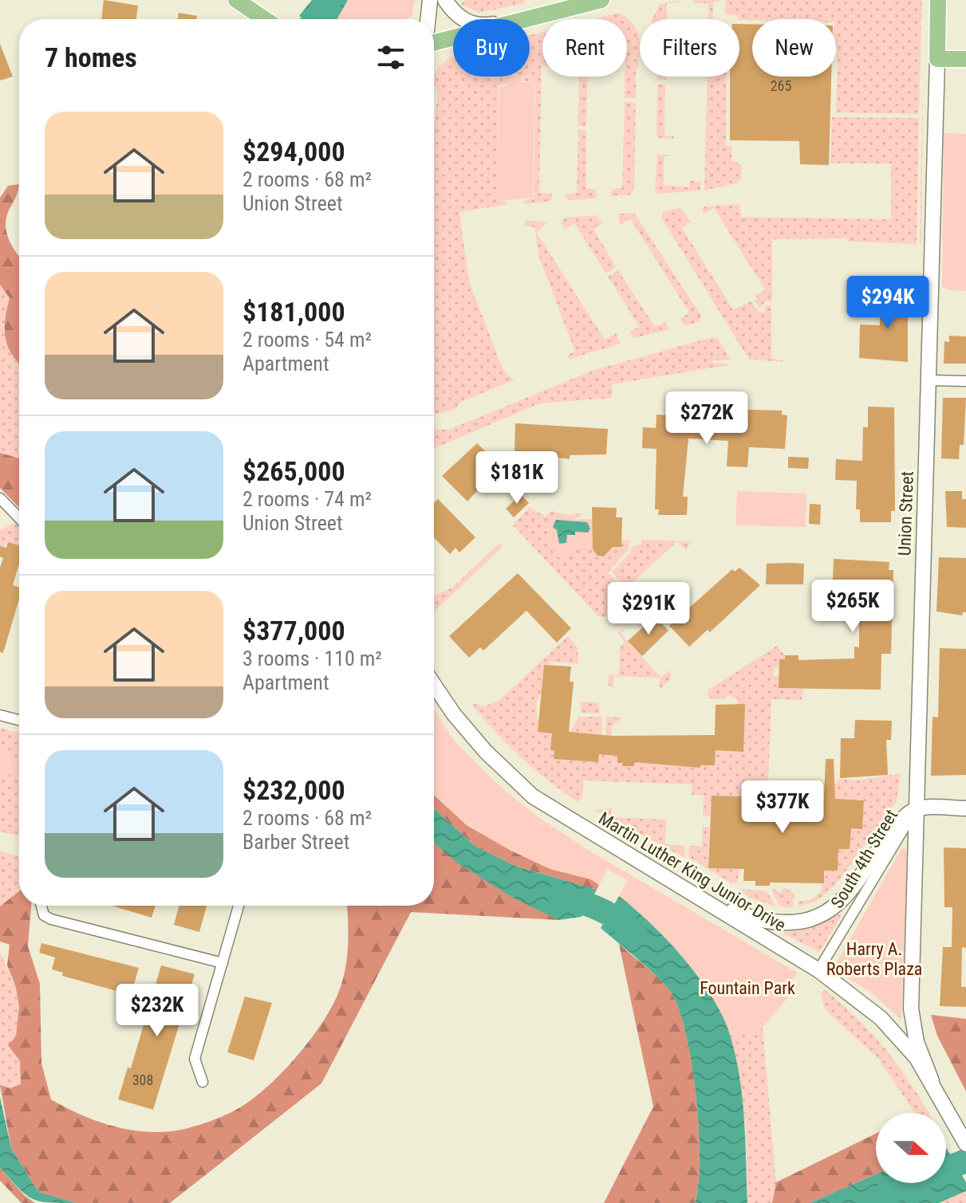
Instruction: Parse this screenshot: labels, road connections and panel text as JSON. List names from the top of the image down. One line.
{"streets":{"street":["Union Street","South 4th Street","Martin Luther King Junior Drive"]},"crossings":[["Union Street","South 4th Street"],["Union Street","Martin Luther King Junior Drive"],["South 4th Street","Martin Luther King Junior Drive"]],"parks":["Harry A. Roberts Plaza","Fountain Park"],"house_numbers":["265","308"],"north":"right","page":{"chip":["Buy","Rent","Filters","New"],"heading":"7 homes","list":[{"name":"$294,000","note":"2 rooms · 68 m² · Union Street"},{"name":"$181,000","note":"2 rooms · 54 m² · Apartment"},{"name":"$265,000","note":"2 rooms · 74 m² · Union Street"},{"name":"$377,000","note":"3 rooms · 110 m² · Apartment"},{"name":"$232,000","note":"2 rooms · 68 m² · Barber Street"}],"price":["$294K","$272K","$181K","$265K","$291K","$377K","$232K"]}}
